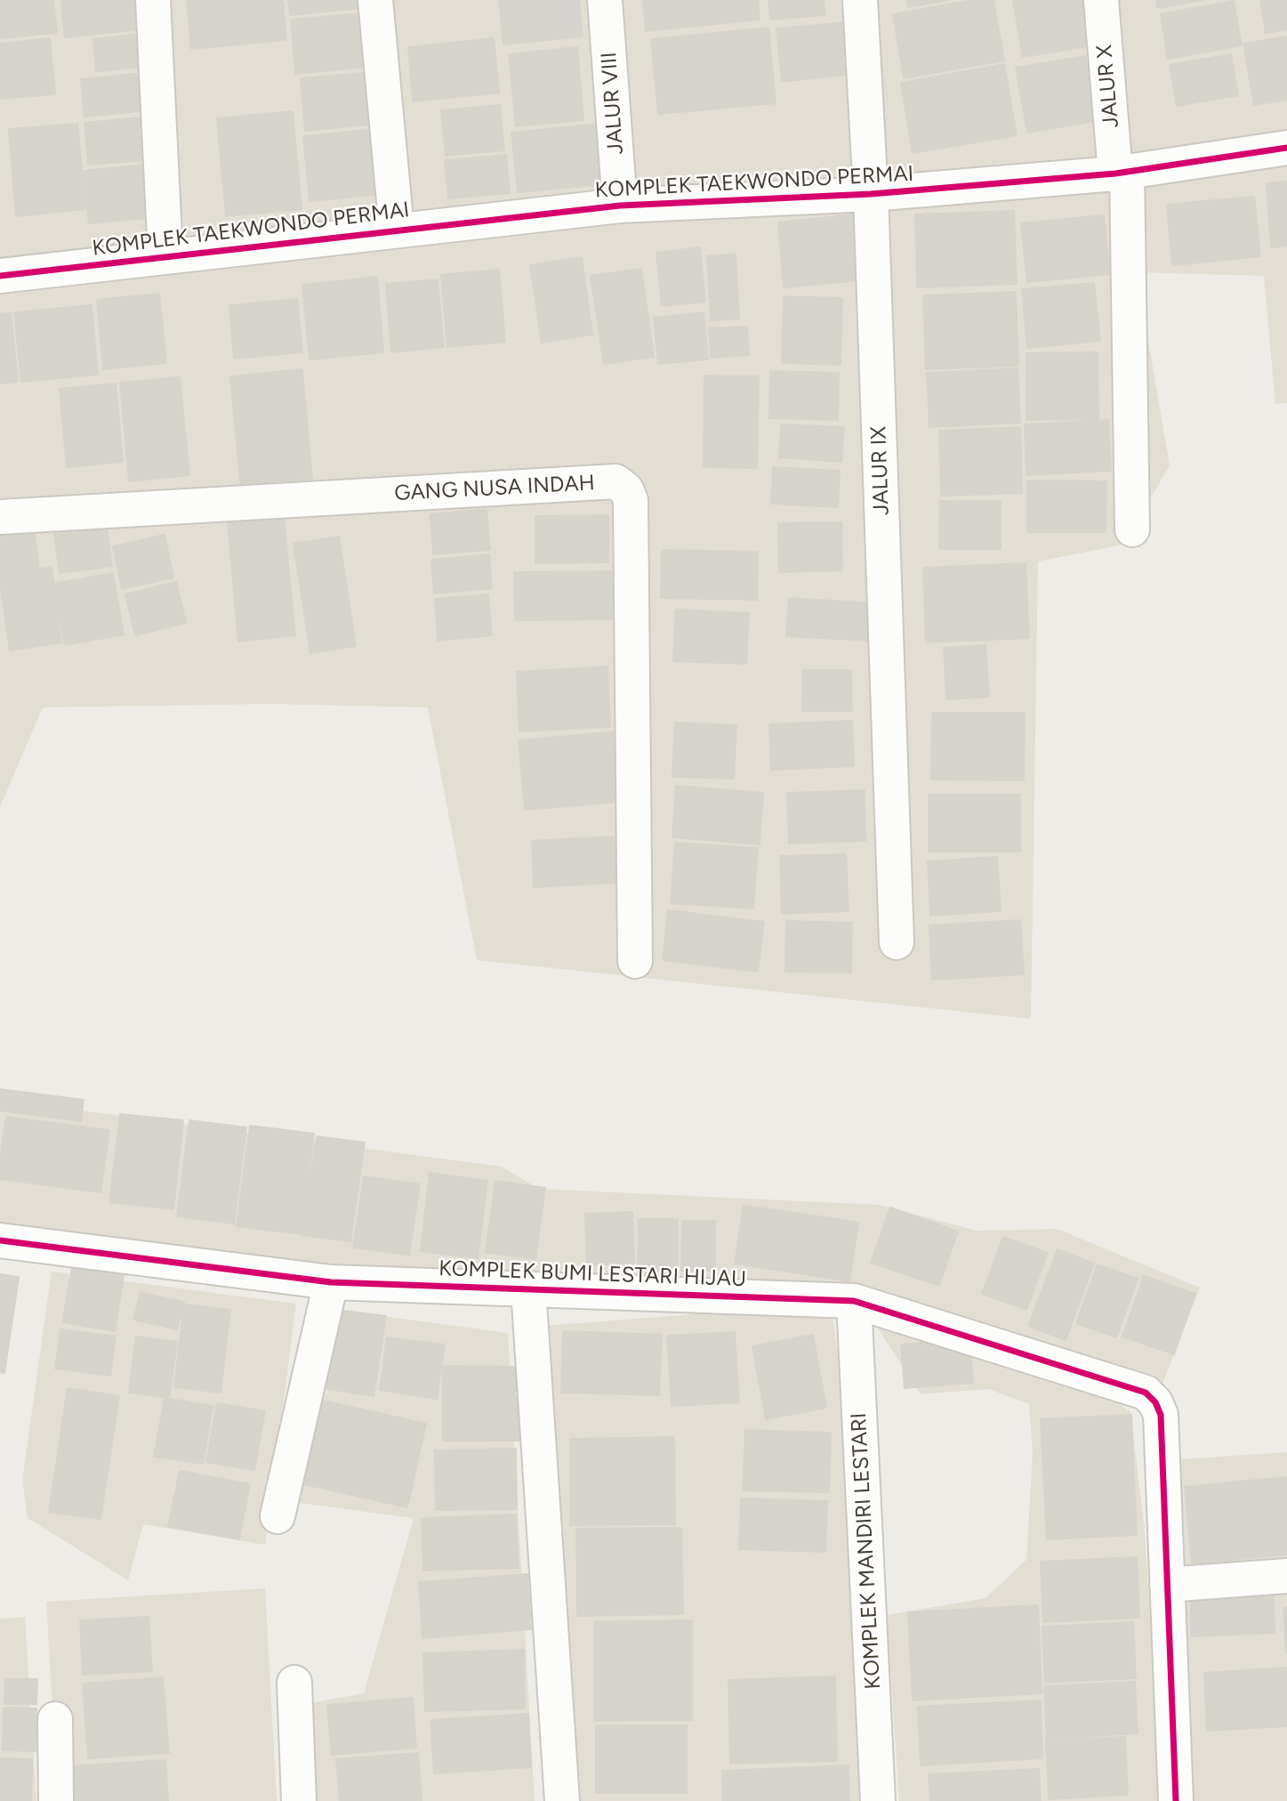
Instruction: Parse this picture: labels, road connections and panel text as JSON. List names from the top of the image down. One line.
{"streets":{"street":["JALUR X","JALUR VIII","KOMPLEK TAEKWONDO PERMAI","JALUR IX","GANG NUSA INDAH","KOMPLEK BUMI LESTARI HIJAU","KOMPLEK MANDIRI LESTARI"]},"crossings":[["JALUR X","KOMPLEK TAEKWONDO PERMAI"],["JALUR VIII","KOMPLEK TAEKWONDO PERMAI"],["KOMPLEK TAEKWONDO PERMAI","JALUR IX"],["KOMPLEK BUMI LESTARI HIJAU","KOMPLEK MANDIRI LESTARI"]]}
